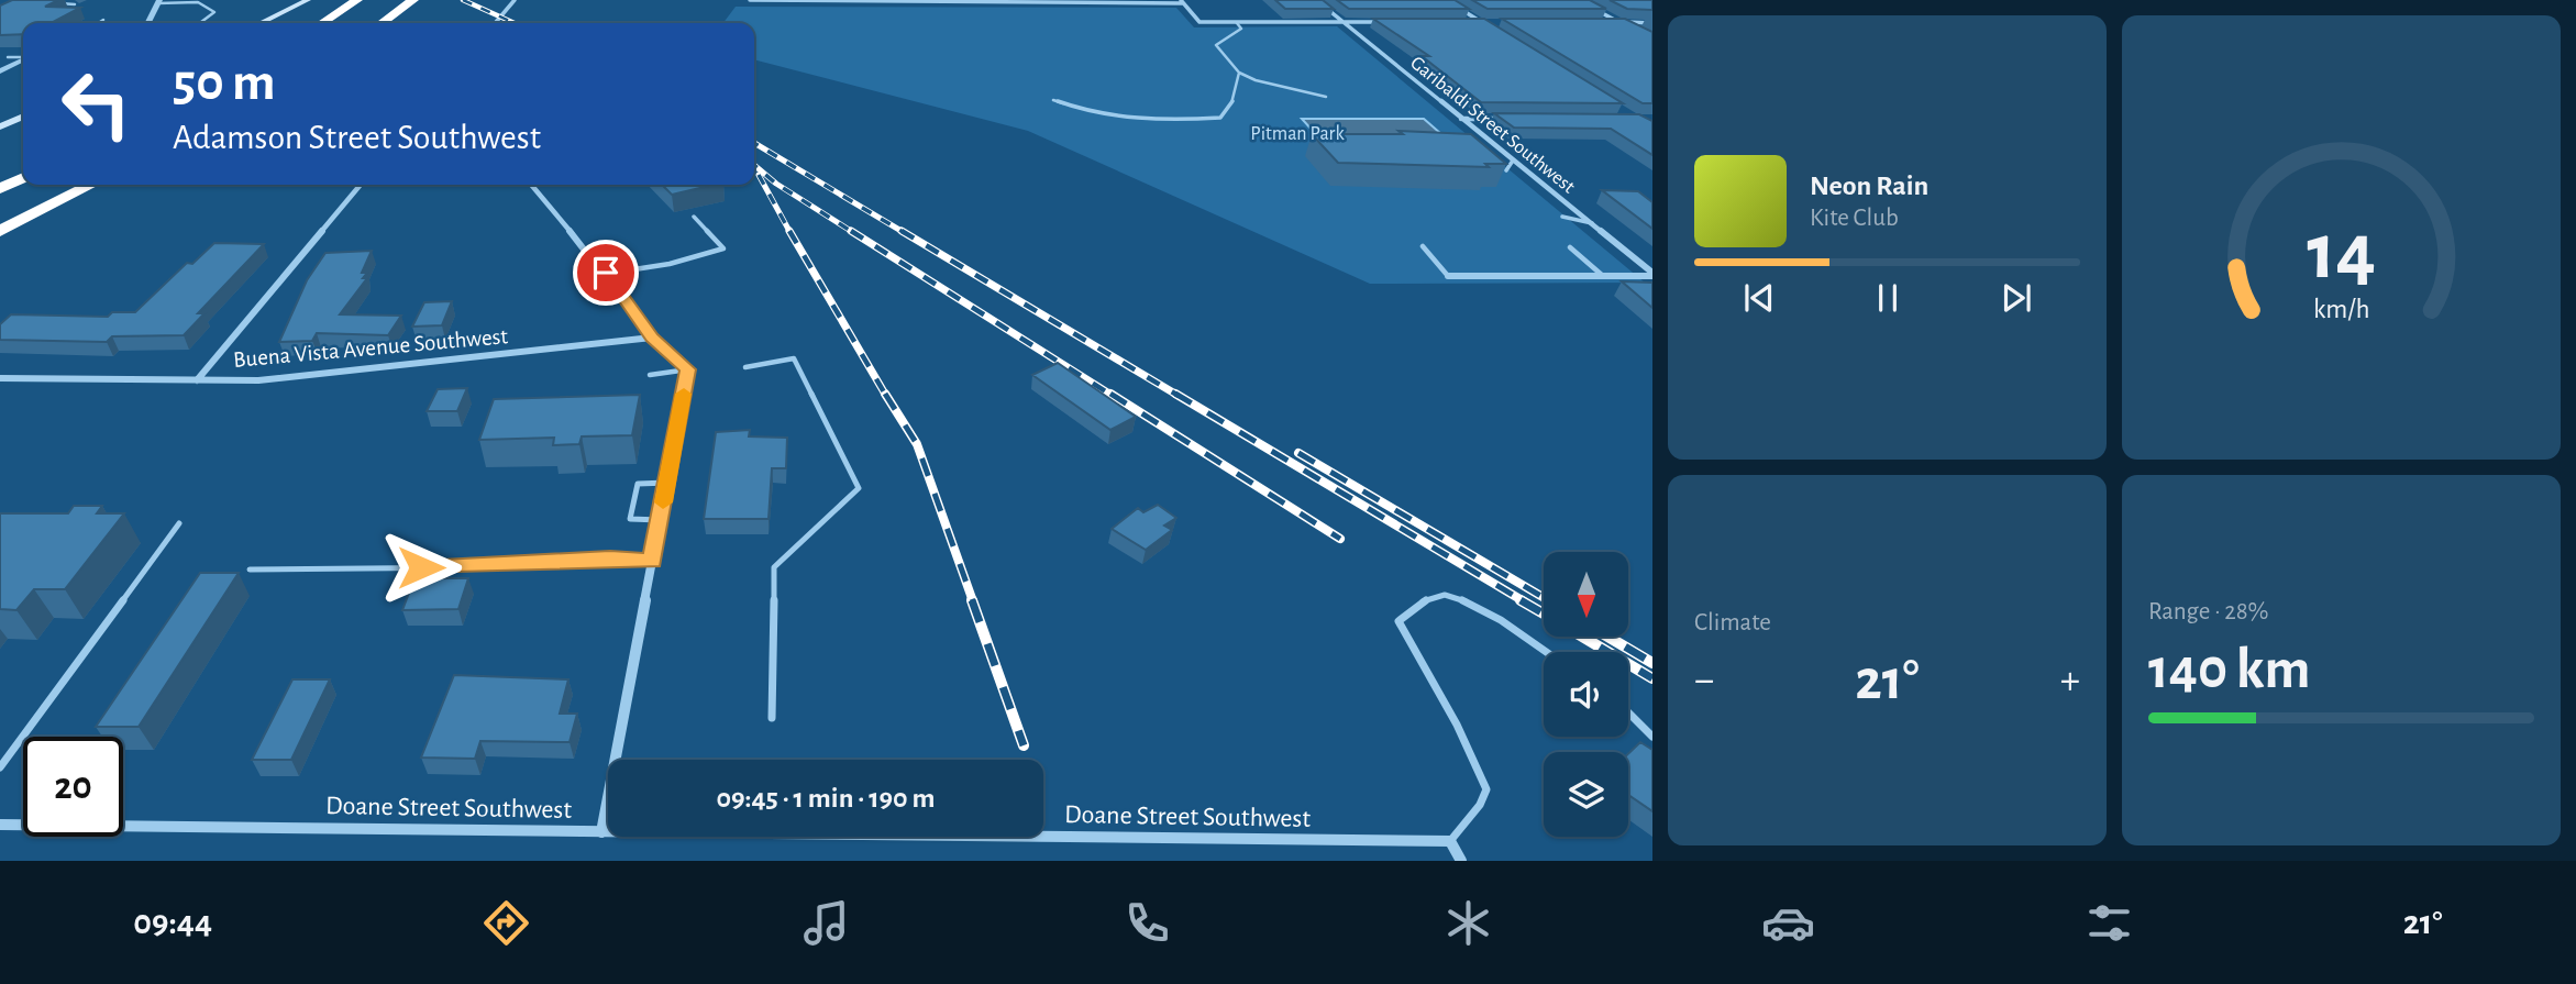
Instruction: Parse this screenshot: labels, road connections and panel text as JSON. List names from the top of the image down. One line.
{"streets":{"street":["Garibaldi Street Southwest","Buena Vista Avenue Southwest","Doane Street Southwest"]},"parks":["Pitman Park"],"north":"bottom","page":{"turn":["50 m","Adamson Street Southwest"],"song":["Neon Rain","Kite Club"],"tile":["Climate",["Range · 28%","140 km"]],"heat":["−","21°","+"],"limit":"20","trip":"09:45 · 1 min · 190 m","tabs":["09:44","21°"],"gauge":["14","km/h"]}}
